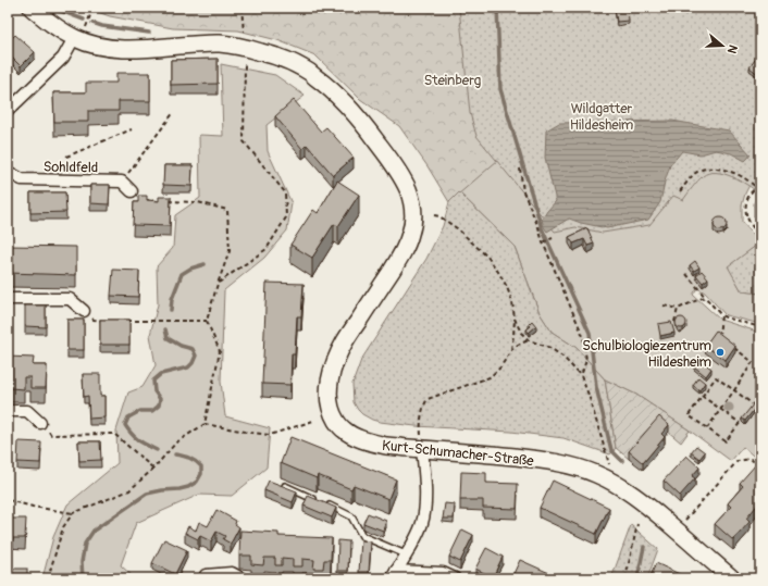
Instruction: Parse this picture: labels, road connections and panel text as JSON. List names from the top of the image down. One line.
{"streets":{"street":["Sohldfeld","Kurt-Schumacher-Straße"]},"parks":["Steinberg","Wildgatter Hildesheim"],"places":["Schulbiologiezentrum Hildesheim"],"north":"right"}
